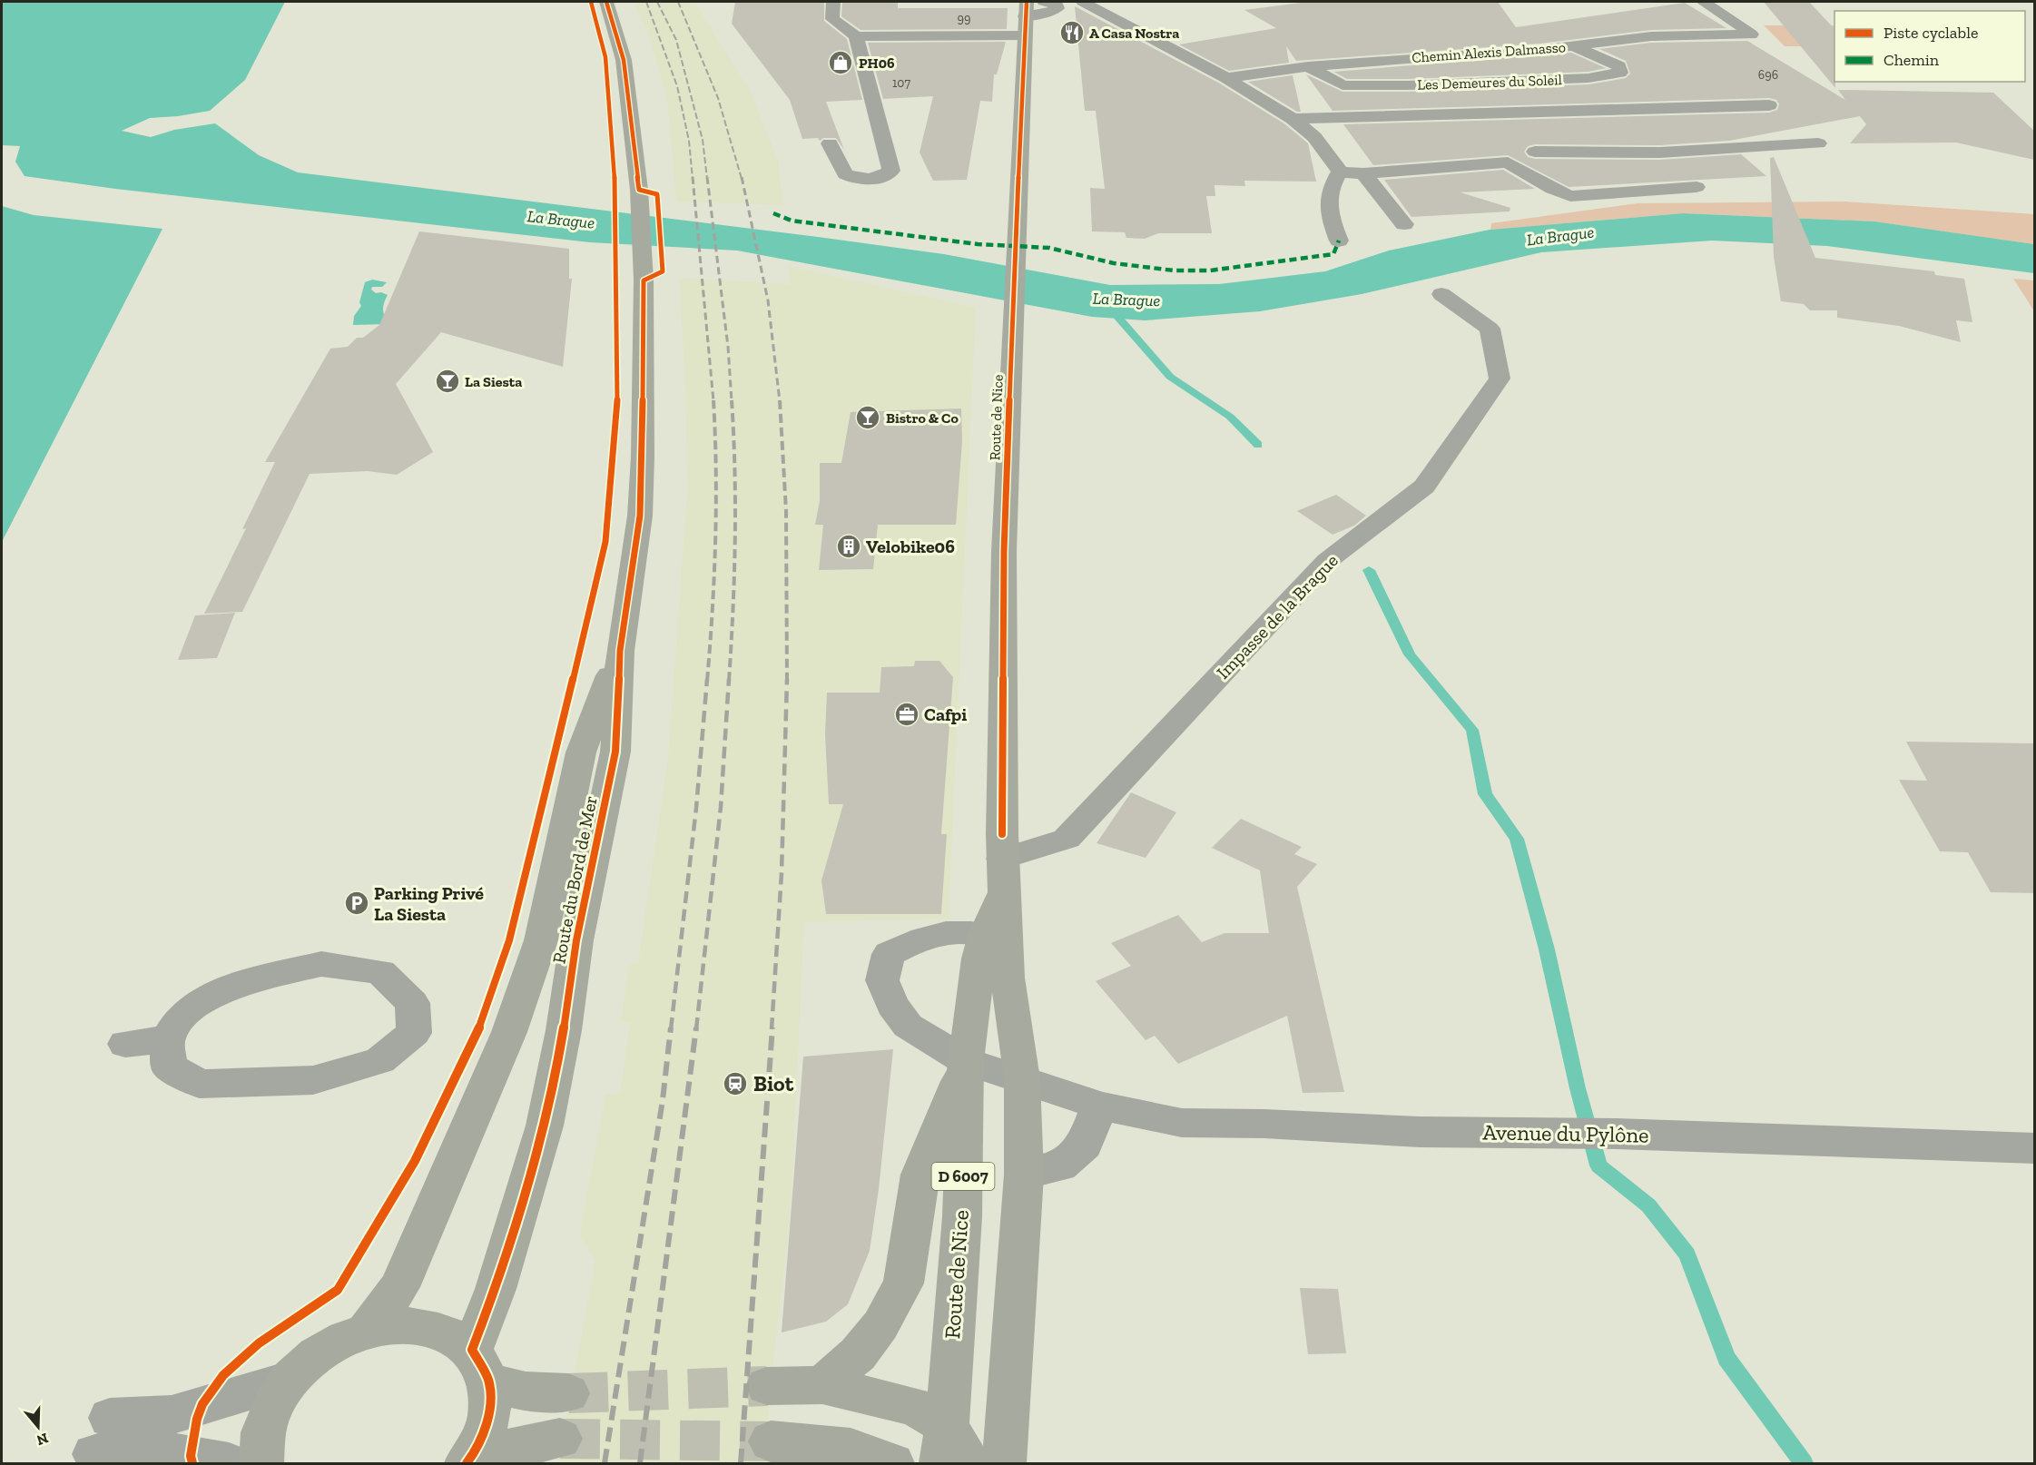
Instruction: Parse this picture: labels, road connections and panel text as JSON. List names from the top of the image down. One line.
{"streets":{"main road":["Route de Nice","Route du Bord de Mer","D 6007"],"street":["Chemin Alexis Dalmasso","Les Demeures du Soleil","Impasse de la Brague","Avenue du Pylône"]},"crossings":[["Chemin Alexis Dalmasso","Les Demeures du Soleil"],["Route de Nice","Impasse de la Brague"],["Route de Nice","Avenue du Pylône"]],"water":["La Brague"],"places":{"restaurant":["A Casa Nostra"],"shop":["PH06"],"bar":["La Siesta","Bistro & Co"],"building":["Velobike06"],"office":["Cafpi"],"parking":["Parking Privé La Siesta"],"station":["Biot"]},"house_numbers":["99","696","107"],"legend":["Piste cyclable","Chemin"],"north":"bottom"}
